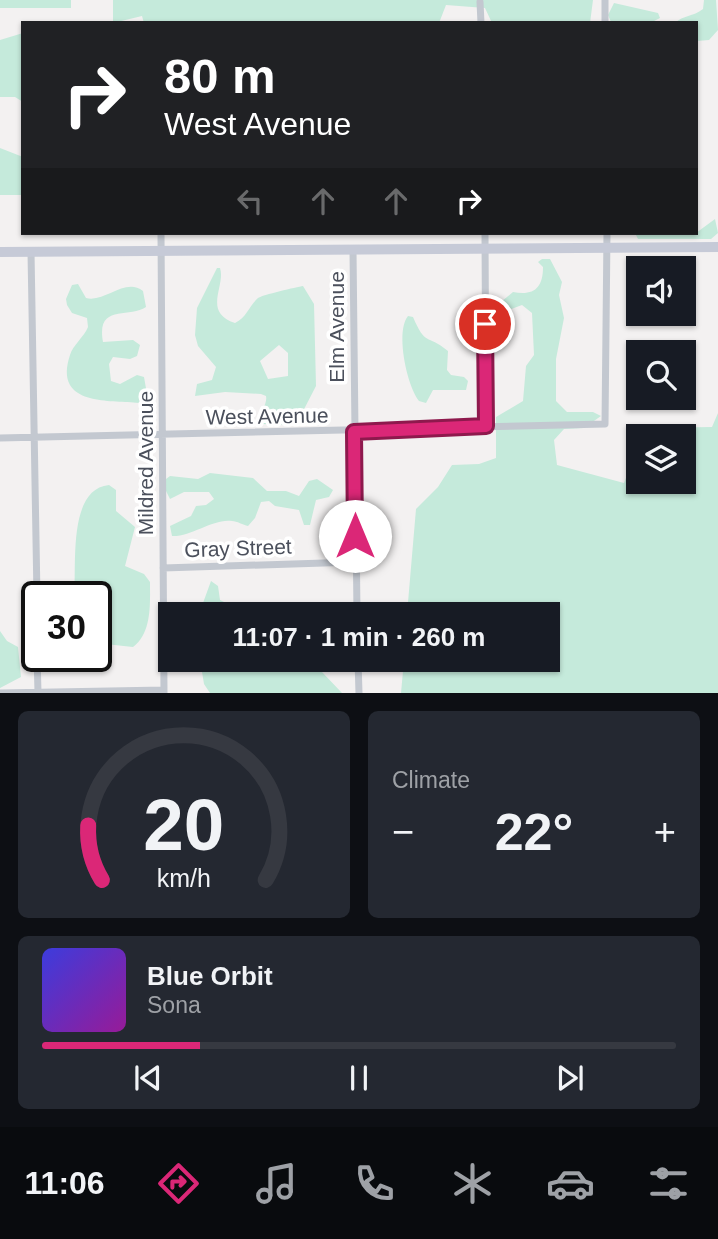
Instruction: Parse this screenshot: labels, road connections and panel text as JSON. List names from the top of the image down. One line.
{"streets":{"street":["Elm Avenue","West Avenue","Mildred Avenue","Gray Street"]},"crossings":[["Elm Avenue","West Avenue"],["Elm Avenue","Gray Street"],["West Avenue","Mildred Avenue"],["Mildred Avenue","Gray Street"]],"page":{"turn":["80 m","West Avenue"],"limit":"30","trip":"11:07 · 1 min · 260 m","tile":"Climate","heat":["−","22°","+"],"song":["Blue Orbit","Sona"],"tabs":"11:06","gauge":["20","km/h"]}}
